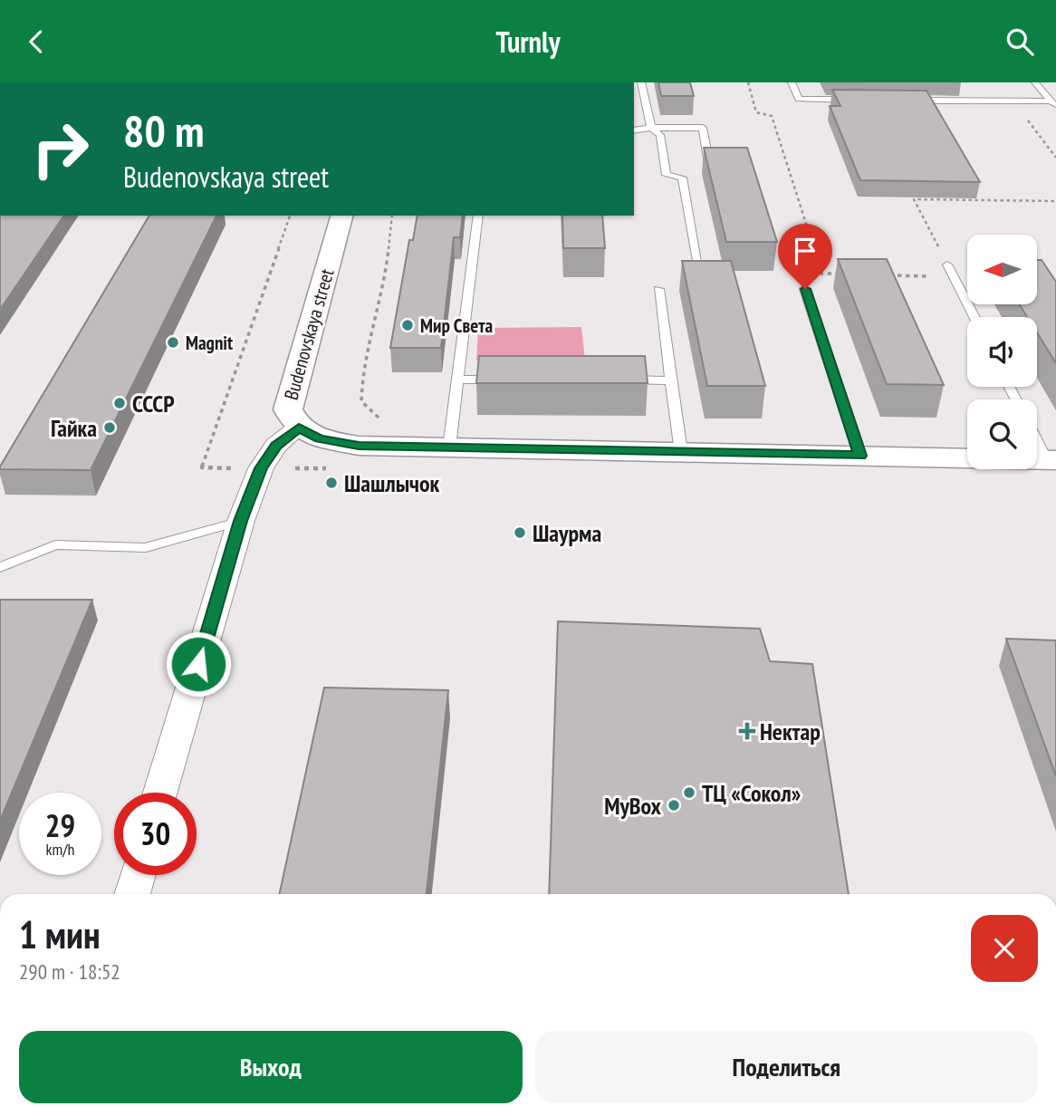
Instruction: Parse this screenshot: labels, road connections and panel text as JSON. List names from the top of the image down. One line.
{"streets":{"main road":["Budenovskaya street"]},"places":{"other":["Мир Света","Magnit","СССР","Гайка","Шашлычок","Шаурма","ТЦ «Сокол»","MyBox"],"health":["Нектар"]},"north":"left","page":{"header":"Turnly","turn":["80 m","Budenovskaya street"],"speed":"29 km/h","limit":"30","heading":["1 мин","290 m · 18:52"],"buttons":["Выход","Поделиться"]}}
